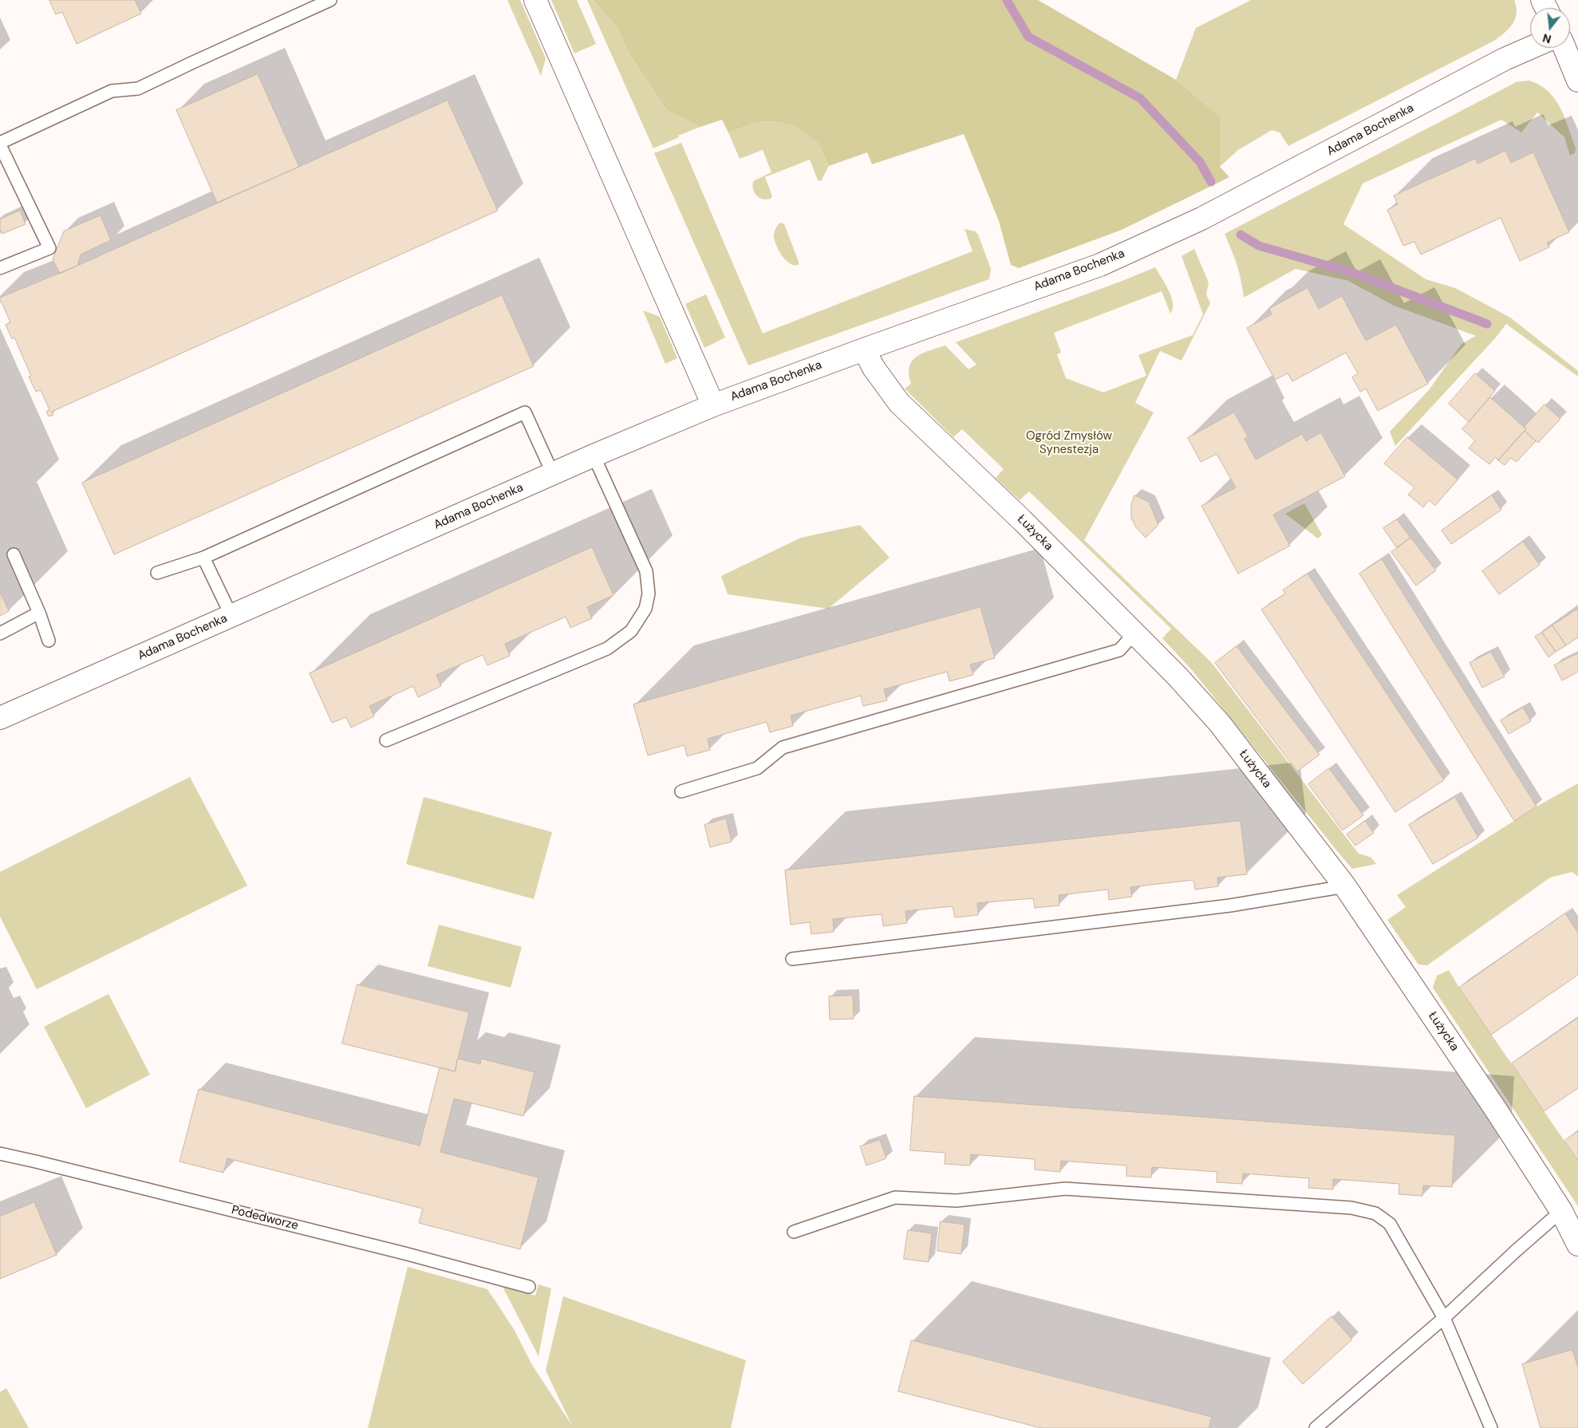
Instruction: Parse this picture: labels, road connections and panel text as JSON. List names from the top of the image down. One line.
{"streets":{"street":["Adama Bochenka","Łużycka"],"lane":["Podedworze"]},"crossings":[["Adama Bochenka","Łużycka"]],"parks":["Ogród Zmysłów Synestezja"],"north":"bottom"}
